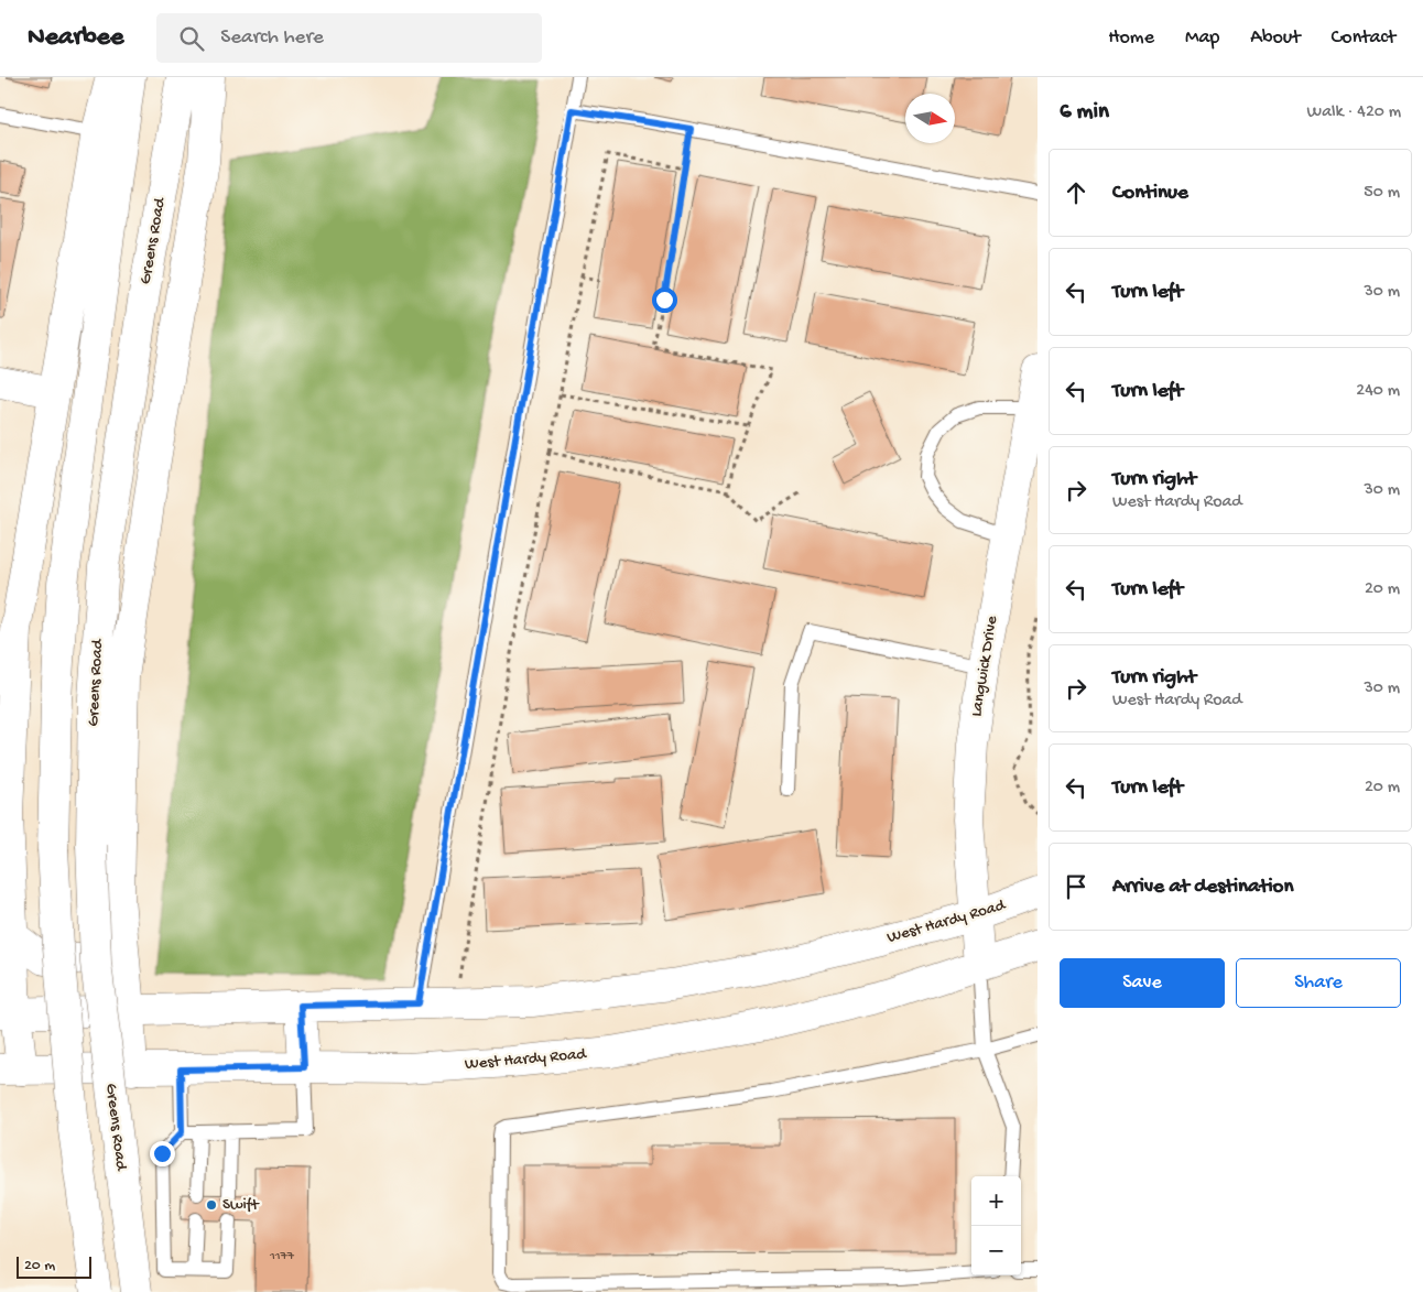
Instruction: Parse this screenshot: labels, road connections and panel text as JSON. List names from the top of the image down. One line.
{"streets":{"main road":["Greens Road","Langwick Drive","West Hardy Road"]},"crossings":[["Langwick Drive","West Hardy Road"]],"places":["Swift"],"house_numbers":["1177"],"scale_bar":"20 m","north":"right","page":{"header":"Nearbee","search":"Search here","nav":["Home","Map","About","Contact"],"heading":["6 min","Walk · 420 m"],"list":[["Continue","50 m"],["Turn left","30 m"],["Turn left","240 m"],["Turn right","West Hardy Road","30 m"],["Turn left","20 m"],["Turn right","West Hardy Road","30 m"],["Turn left","20 m"],"Arrive at destination"],"buttons":["Save","Share"],"map_buttons":["+","−"],"scale":"20 m"}}
